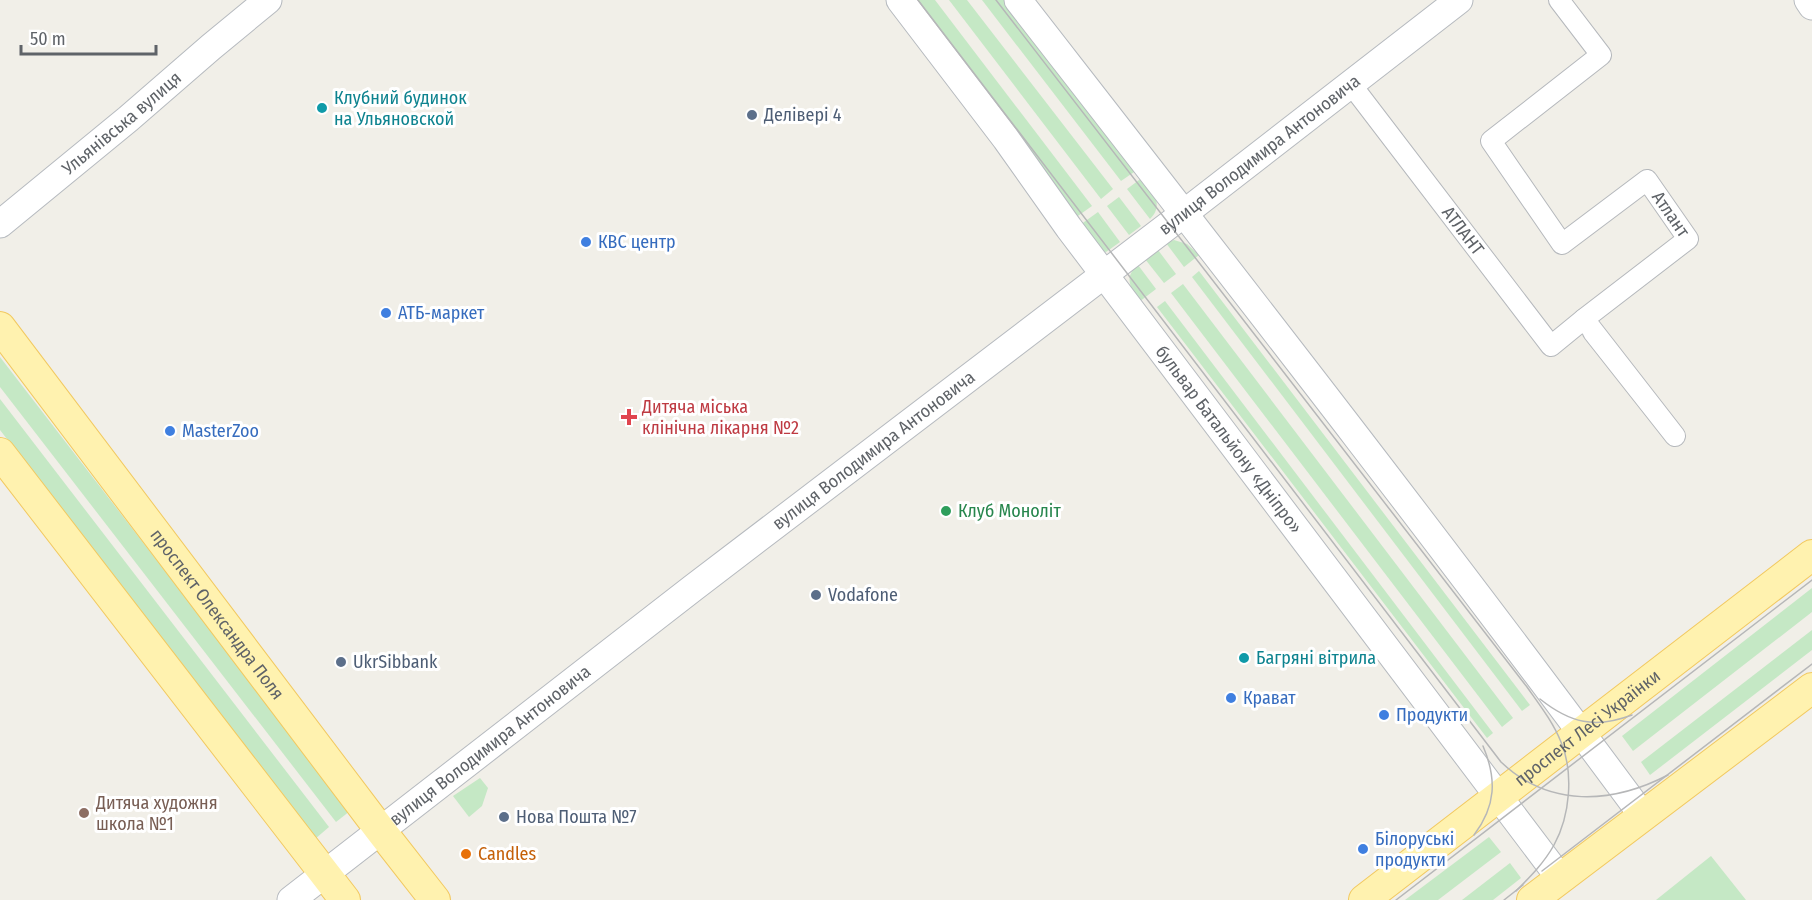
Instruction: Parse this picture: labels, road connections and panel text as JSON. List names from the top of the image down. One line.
{"streets":{"main road":["проспект Олександра Поля","проспект Лесі Українки"],"street":["Ульянівська вулиця","вулиця Володимира Антоновича","Атлант","АТЛАНТ","бульвар Батальйону «Дніпро»"]},"crossings":[["вулиця Володимира Антоновича","АТЛАНТ"],["вулиця Володимира Антоновича","бульвар Батальйону «Дніпро»"],["вулиця Володимира Антоновича","проспект Олександра Поля"],["Атлант","АТЛАНТ"],["бульвар Батальйону «Дніпро»","проспект Лесі Українки"]],"places":{"other":["Клубний будинок на Ульяновской","Делівері 4","КВС центр","АТБ-маркет","MasterZoo","Клуб Моноліт","Vodafone","Багряні вітрила","UkrSibbank","Крават","Продукти","Дитяча художня школа №1","Нова Пошта №7","Білоруські продукти","Candles"],"health":["Дитяча міська клінічна лікарня №2"]},"scale_bar":"50 m"}
